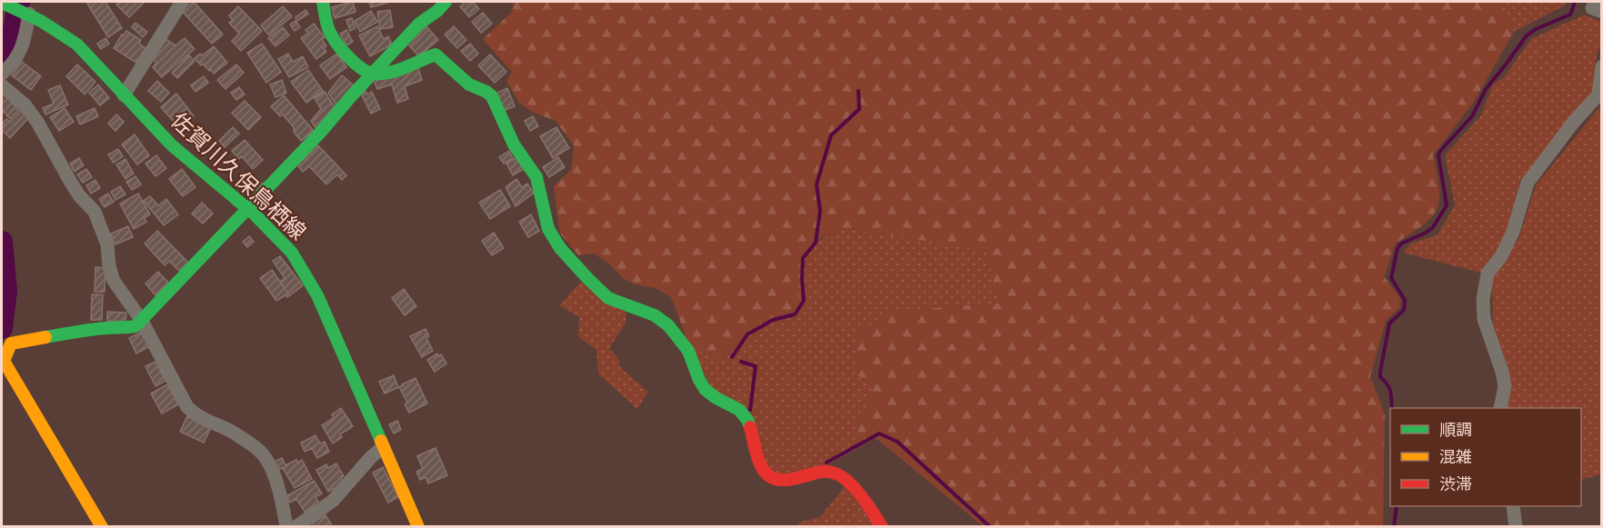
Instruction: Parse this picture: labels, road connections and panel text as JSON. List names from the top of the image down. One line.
{"streets":{"street":["佐賀川久保鳥栖線"]},"legend":["順調","混雑","渋滞"]}
